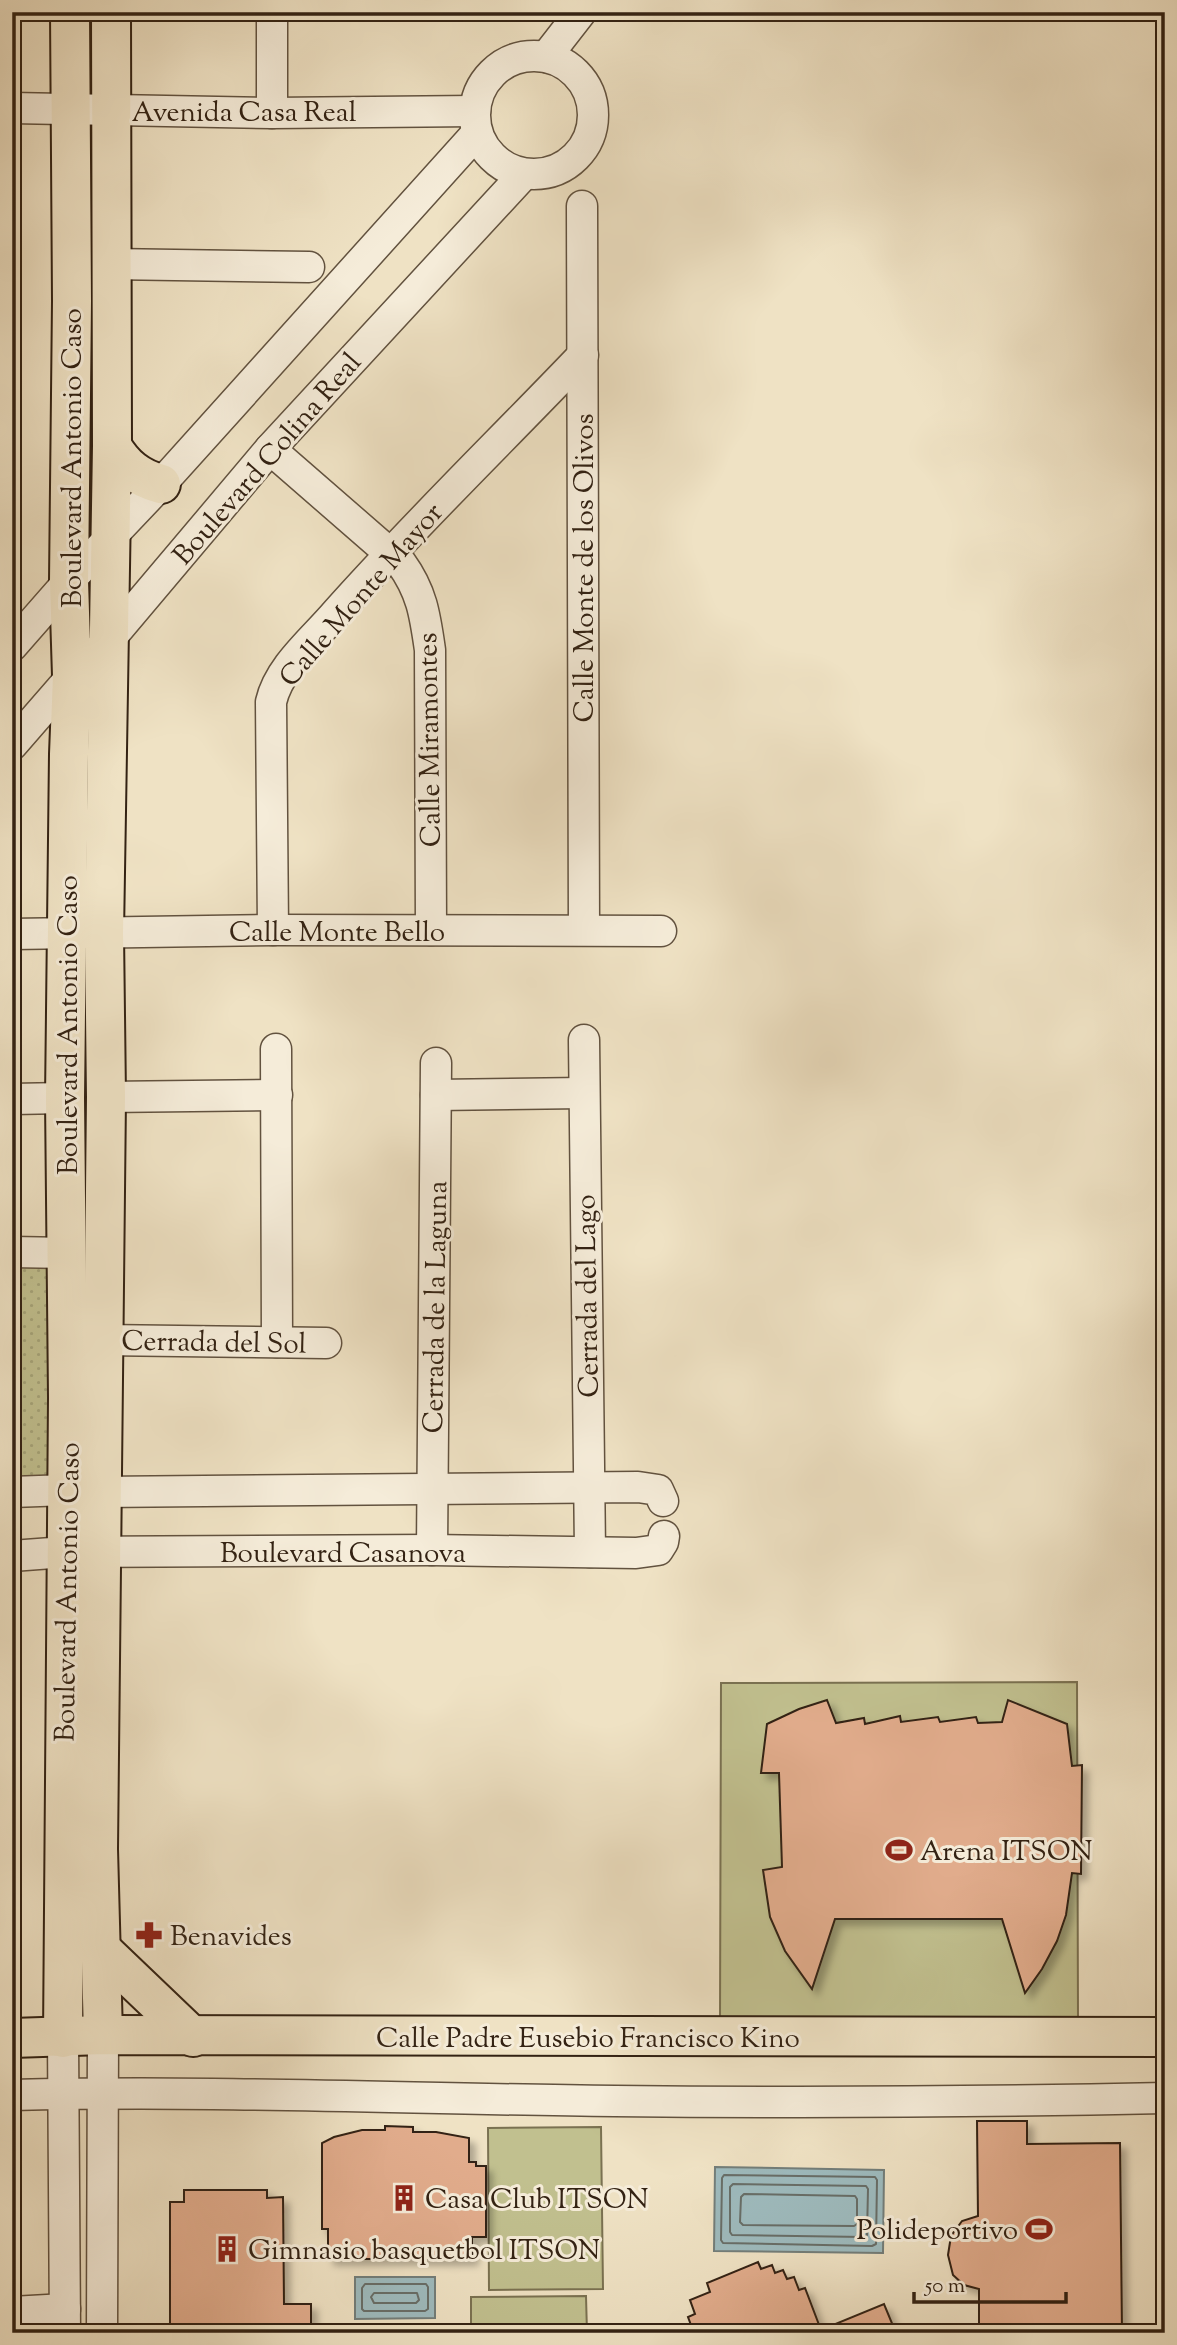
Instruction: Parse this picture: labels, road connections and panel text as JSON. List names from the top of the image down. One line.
{"streets":{"main road":["Boulevard Antonio Caso","Calle Padre Eusebio Francisco Kino"],"street":["Avenida Casa Real","Boulevard Colina Real","Calle Monte de los Olivos","Calle Monte Mayor","Calle Miramontes","Calle Monte Bello","Cerrada del Lago","Cerrada de la Laguna","Cerrada del Sol","Boulevard Casanova"]},"crossings":[["Avenida Casa Real","Boulevard Antonio Caso"],["Avenida Casa Real","Boulevard Colina Real"],["Boulevard Antonio Caso","Boulevard Colina Real"],["Boulevard Antonio Caso","Calle Monte Bello"],["Boulevard Antonio Caso","Cerrada del Sol"],["Boulevard Antonio Caso","Boulevard Casanova"],["Boulevard Antonio Caso","Calle Padre Eusebio Francisco Kino"],["Boulevard Colina Real","Calle Miramontes"],["Calle Monte de los Olivos","Calle Monte Mayor"],["Calle Monte de los Olivos","Calle Monte Bello"],["Calle Monte Mayor","Calle Miramontes"],["Calle Monte Mayor","Calle Monte Bello"],["Calle Miramontes","Calle Monte Bello"],["Cerrada del Lago","Boulevard Casanova"],["Cerrada de la Laguna","Boulevard Casanova"]],"places":{"sports":["Arena ITSON","Polideportivo"],"pharmacy":["Benavides"],"building":["Casa Club ITSON","Gimnasio basquetbol ITSON"]},"scale_bar":"50 m"}
